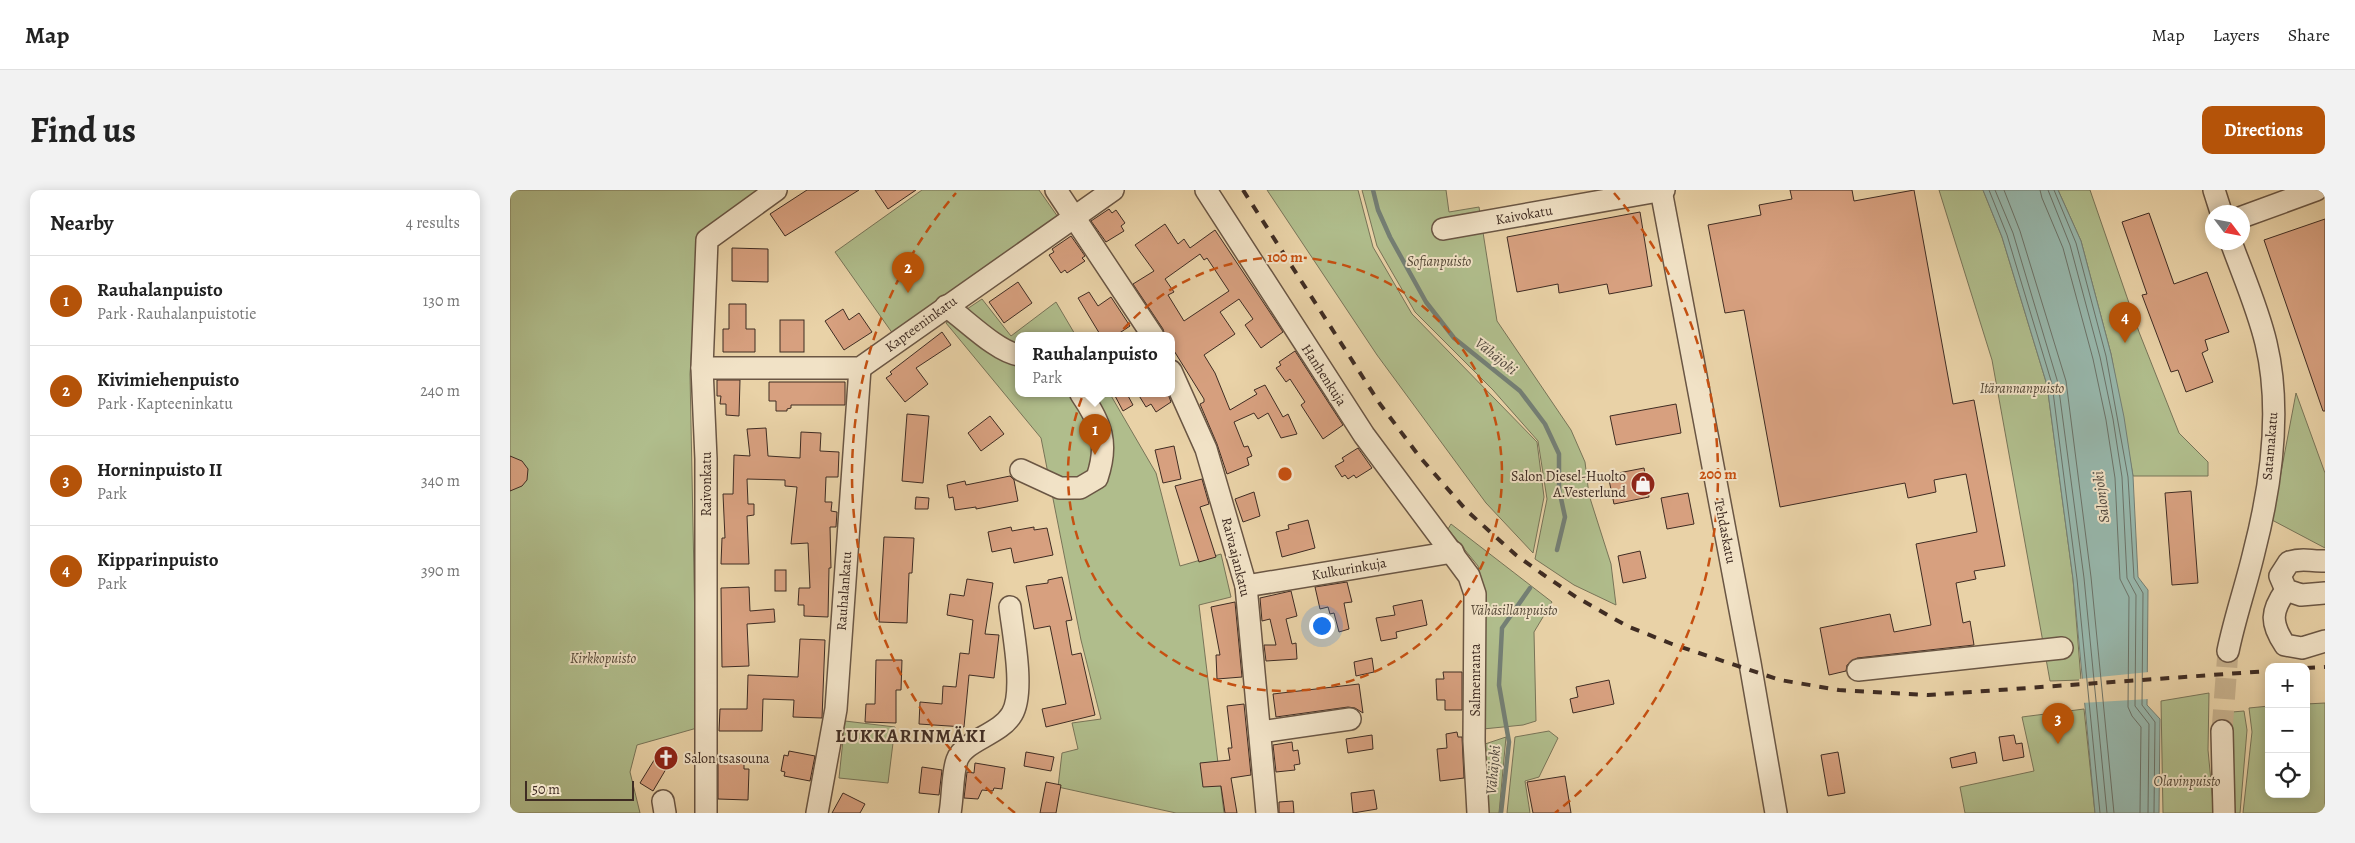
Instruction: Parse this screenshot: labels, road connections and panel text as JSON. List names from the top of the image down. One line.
{"streets":{"street":["Kaivokatu","Kapteeninkatu","Hanhenkuja","Satamakatu","Raivonkatu","Tehdaskatu","Raivaajankatu","Kulkurinkuja","Rauhalankatu","Salmenranta"]},"crossings":[["Kaivokatu","Tehdaskatu"],["Kapteeninkatu","Rauhalankatu"],["Hanhenkuja","Kulkurinkuja"],["Hanhenkuja","Salmenranta"],["Raivaajankatu","Kulkurinkuja"],["Kulkurinkuja","Salmenranta"]],"districts":["LUKKARINMÄKI"],"water":["Vähäjoki","Salonjoki"],"parks":["Sofianpuisto","Itärannanpuisto","Vähäsillanpuisto","Kirkkopuisto","Olavinpuisto"],"places":{"shop":["Salon Diesel-Huolto A.Vesterlund"],"church":["Salon tsasouna"]},"scale_bar":"50 m","north":"bottom right","page":{"header":"Map","nav":["Map","Layers","Share"],"title":"Find us","buttons":"Directions","heading":["Nearby","4 results"],"pins":["2","4","1","3"],"list":[{"mark":"1","name":"Rauhalanpuisto","note":"Park · Rauhalanpuistotie","value":"130 m"},{"mark":"2","name":"Kivimiehenpuisto","note":"Park · Kapteeninkatu","value":"240 m"},{"mark":"3","name":"Horninpuisto II","note":"Park","value":"340 m"},{"mark":"4","name":"Kipparinpuisto","note":"Park","value":"390 m"}],"popup":["Rauhalanpuisto","Park"],"map_buttons":["+","−"],"scale":"50 m"},"rings":["100 m","200 m"]}
